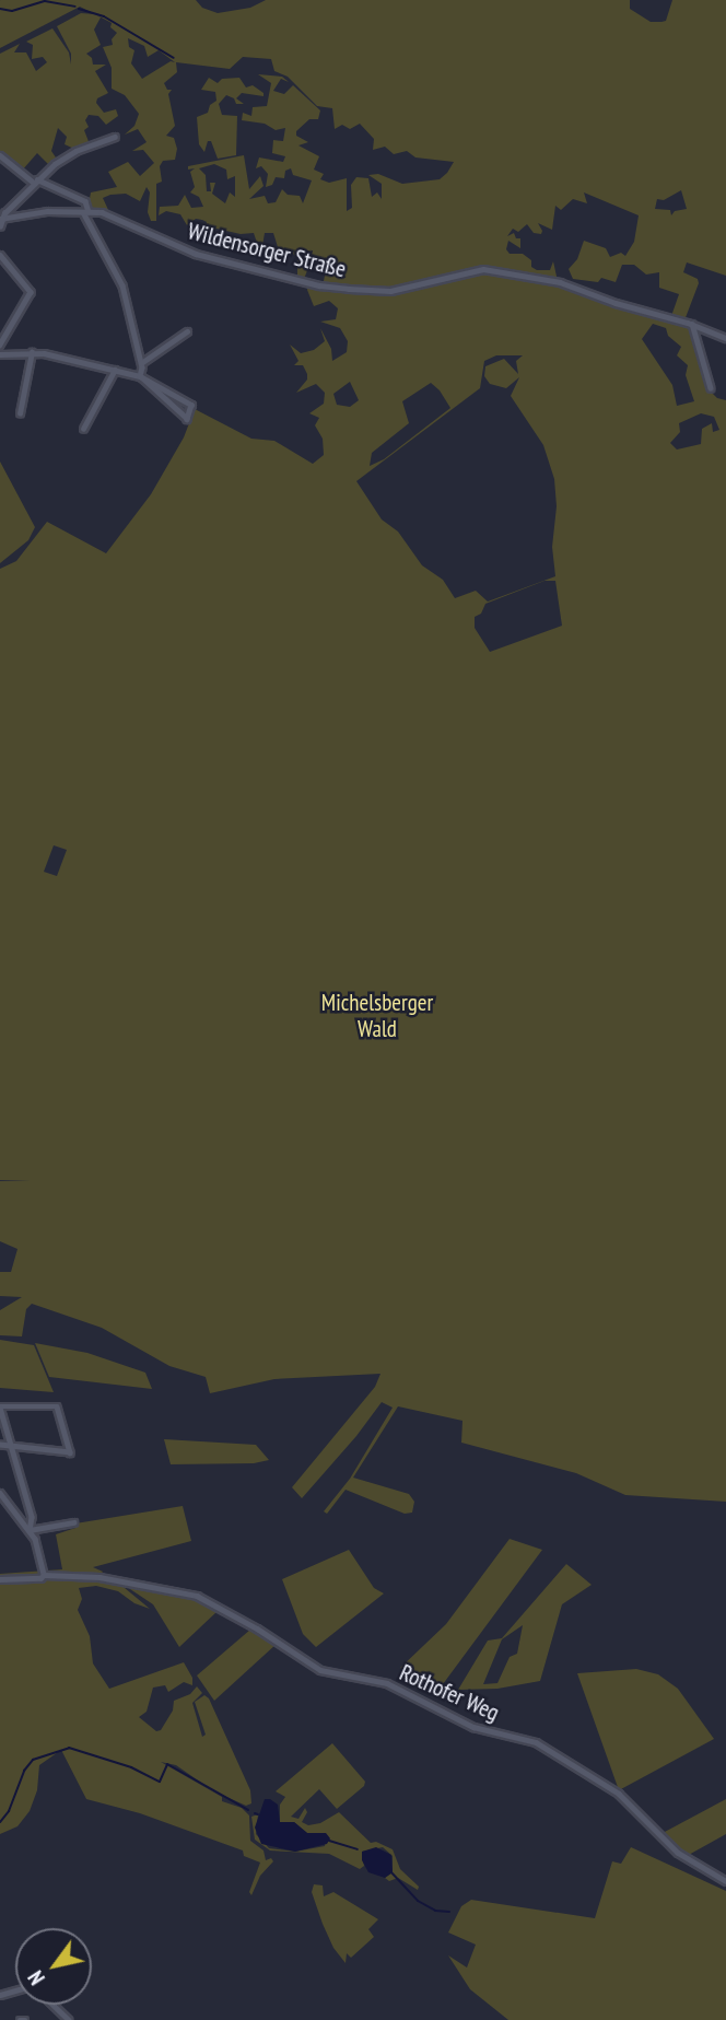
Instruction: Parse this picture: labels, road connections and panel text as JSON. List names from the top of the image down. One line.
{"streets":{"street":["Wildensorger Straße","Rothofer Weg"]},"parks":["Michelsberger Wald"],"north":"bottom left"}
